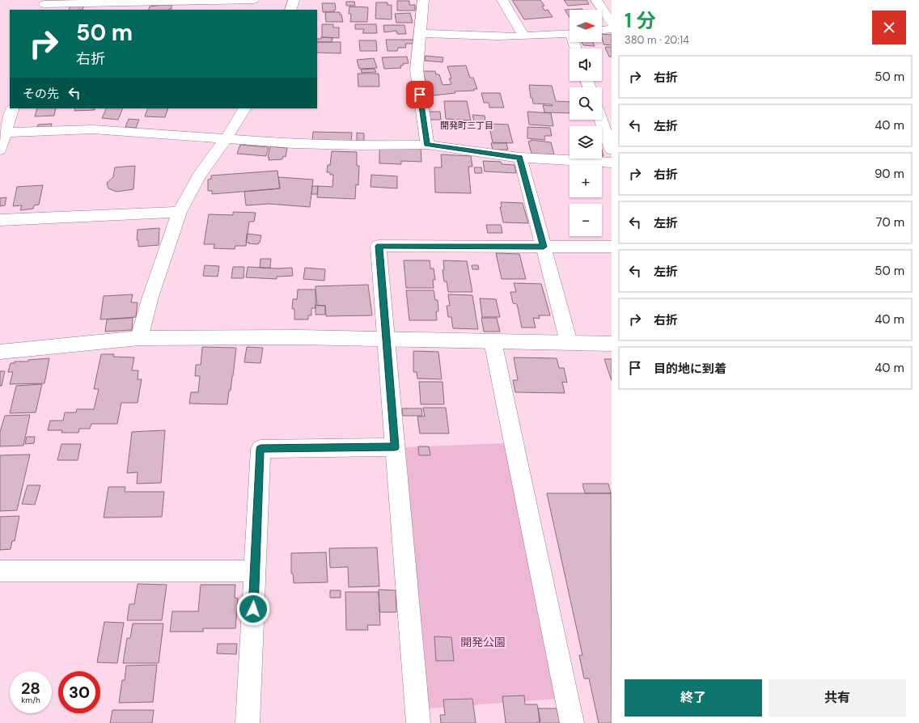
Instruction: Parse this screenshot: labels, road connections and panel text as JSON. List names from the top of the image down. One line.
{"districts":["開発町三丁目"],"parks":["開発公園"],"north":"right","page":{"heading":["1 分","380 m · 20:14"],"map_buttons":["+","−"],"turn":["50 m","右折"],"list":[{"name":"右折","value":"50 m"},{"name":"左折","value":"40 m"},{"name":"右折","value":"90 m"},{"name":"左折","value":"70 m"},{"name":"左折","value":"50 m"},{"name":"右折","value":"40 m"},{"name":"目的地に到着","value":"40 m"}],"then":"その先","speed":"28 km/h","limit":"30","buttons":["終了","共有"]}}
